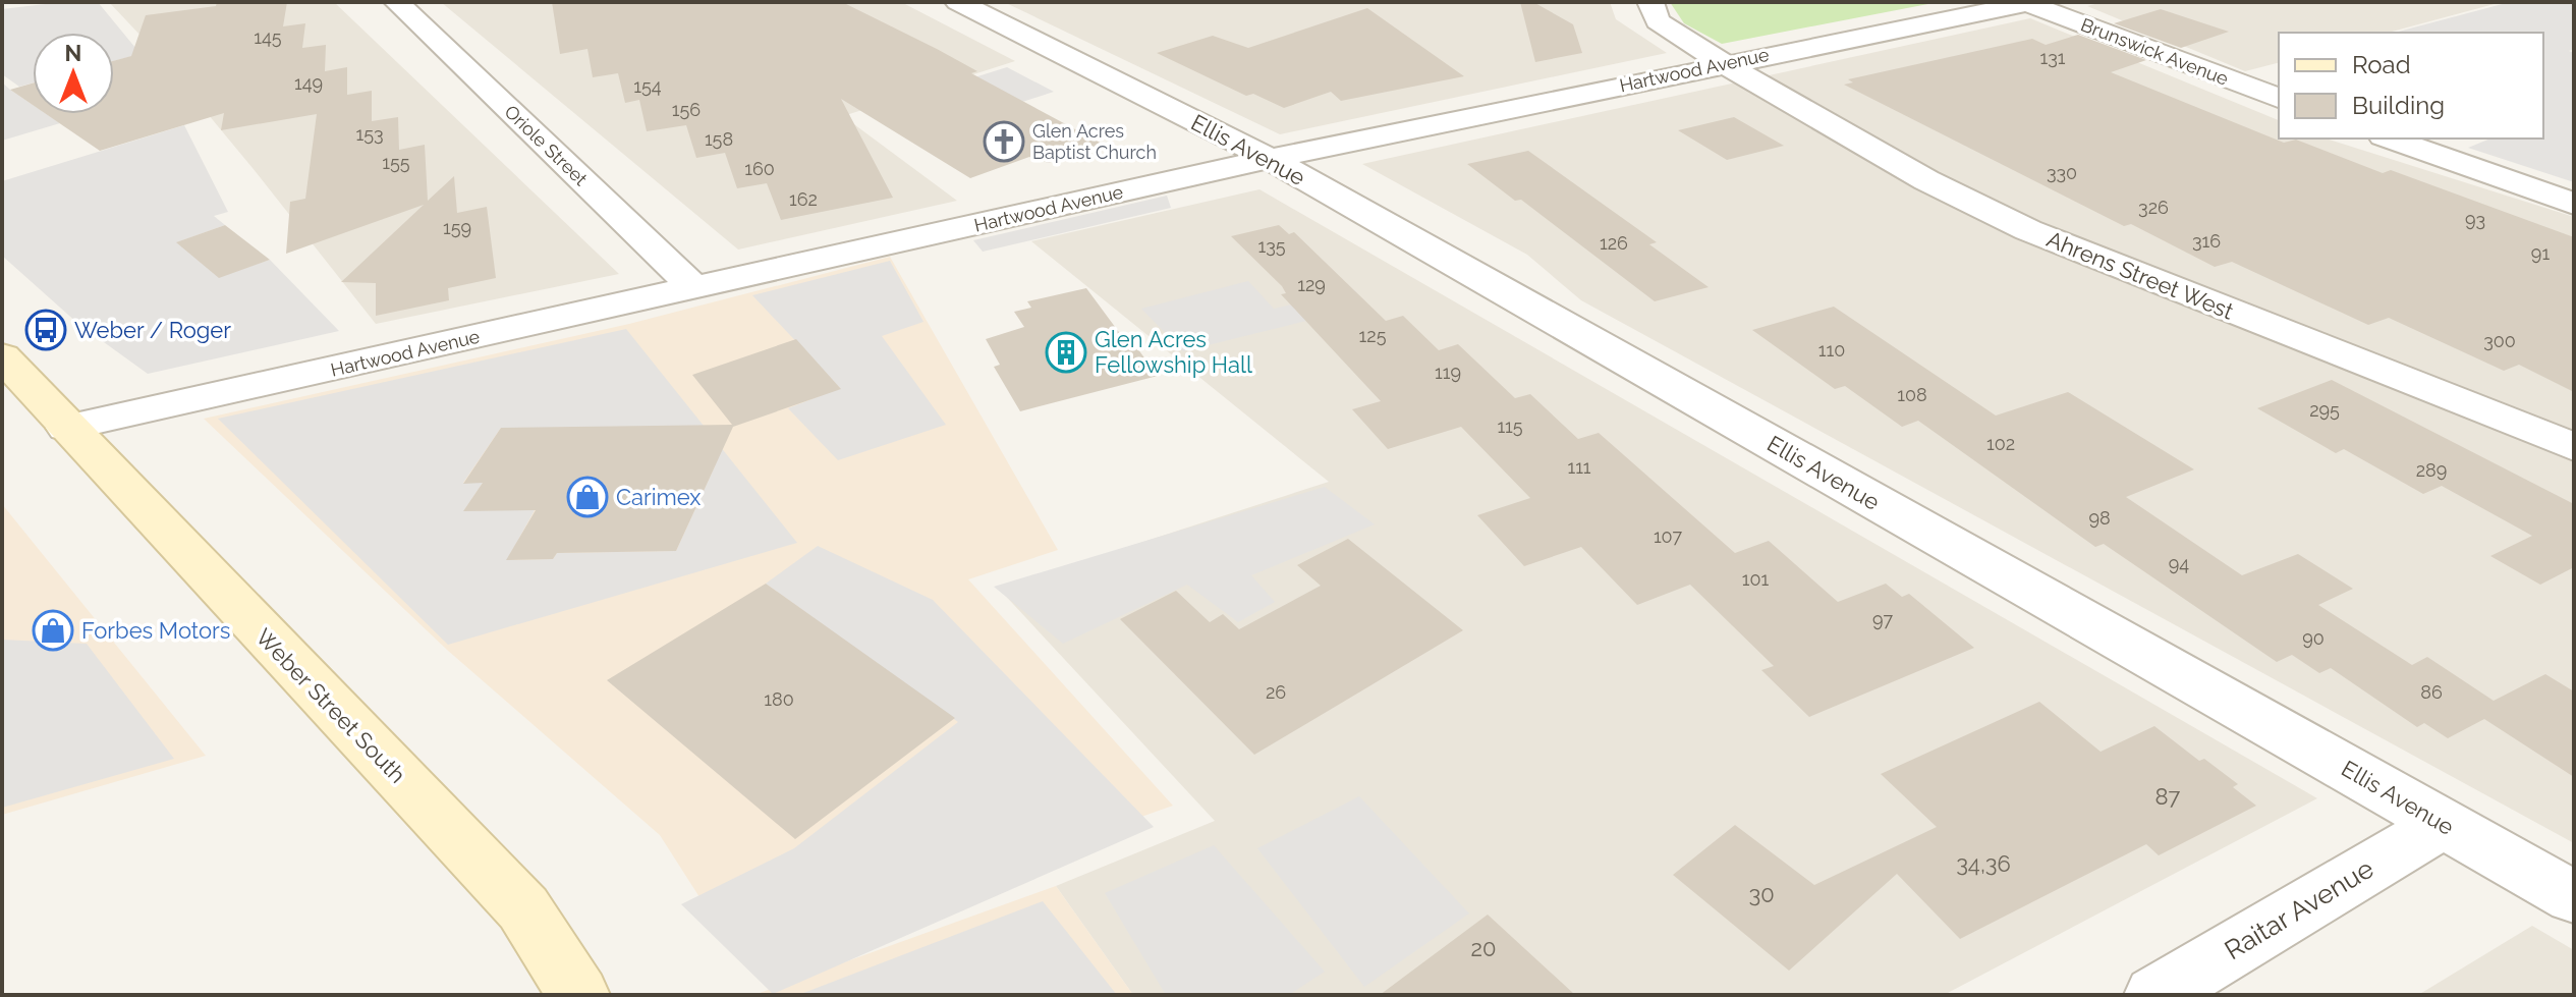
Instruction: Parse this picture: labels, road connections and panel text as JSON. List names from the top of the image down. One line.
{"streets":{"main road":["Weber Street South"],"street":["Brunswick Avenue","Hartwood Avenue","Oriole Street","Ellis Avenue","Ahrens Street West","Raitar Avenue"]},"crossings":[["Brunswick Avenue","Hartwood Avenue"],["Hartwood Avenue","Oriole Street"],["Hartwood Avenue","Ellis Avenue"],["Hartwood Avenue","Ahrens Street West"],["Hartwood Avenue","Weber Street South"],["Ellis Avenue","Raitar Avenue"]],"places":{"church":["Glen Acres Baptist Church"],"bus stop":["Weber / Roger"],"building":["Glen Acres Fellowship Hall"],"shop":["Carimex","Forbes Motors"]},"house_numbers":["145","131","149","154","156","153","158","155","160","330","162","326","93","159","316","126","135","91","129","125","300","110","119","108","295","115","102","111","289","98","107","94","101","97","90","26","86","180","87","34,36","30","20"],"legend":["Road","Building"],"north":"top"}
